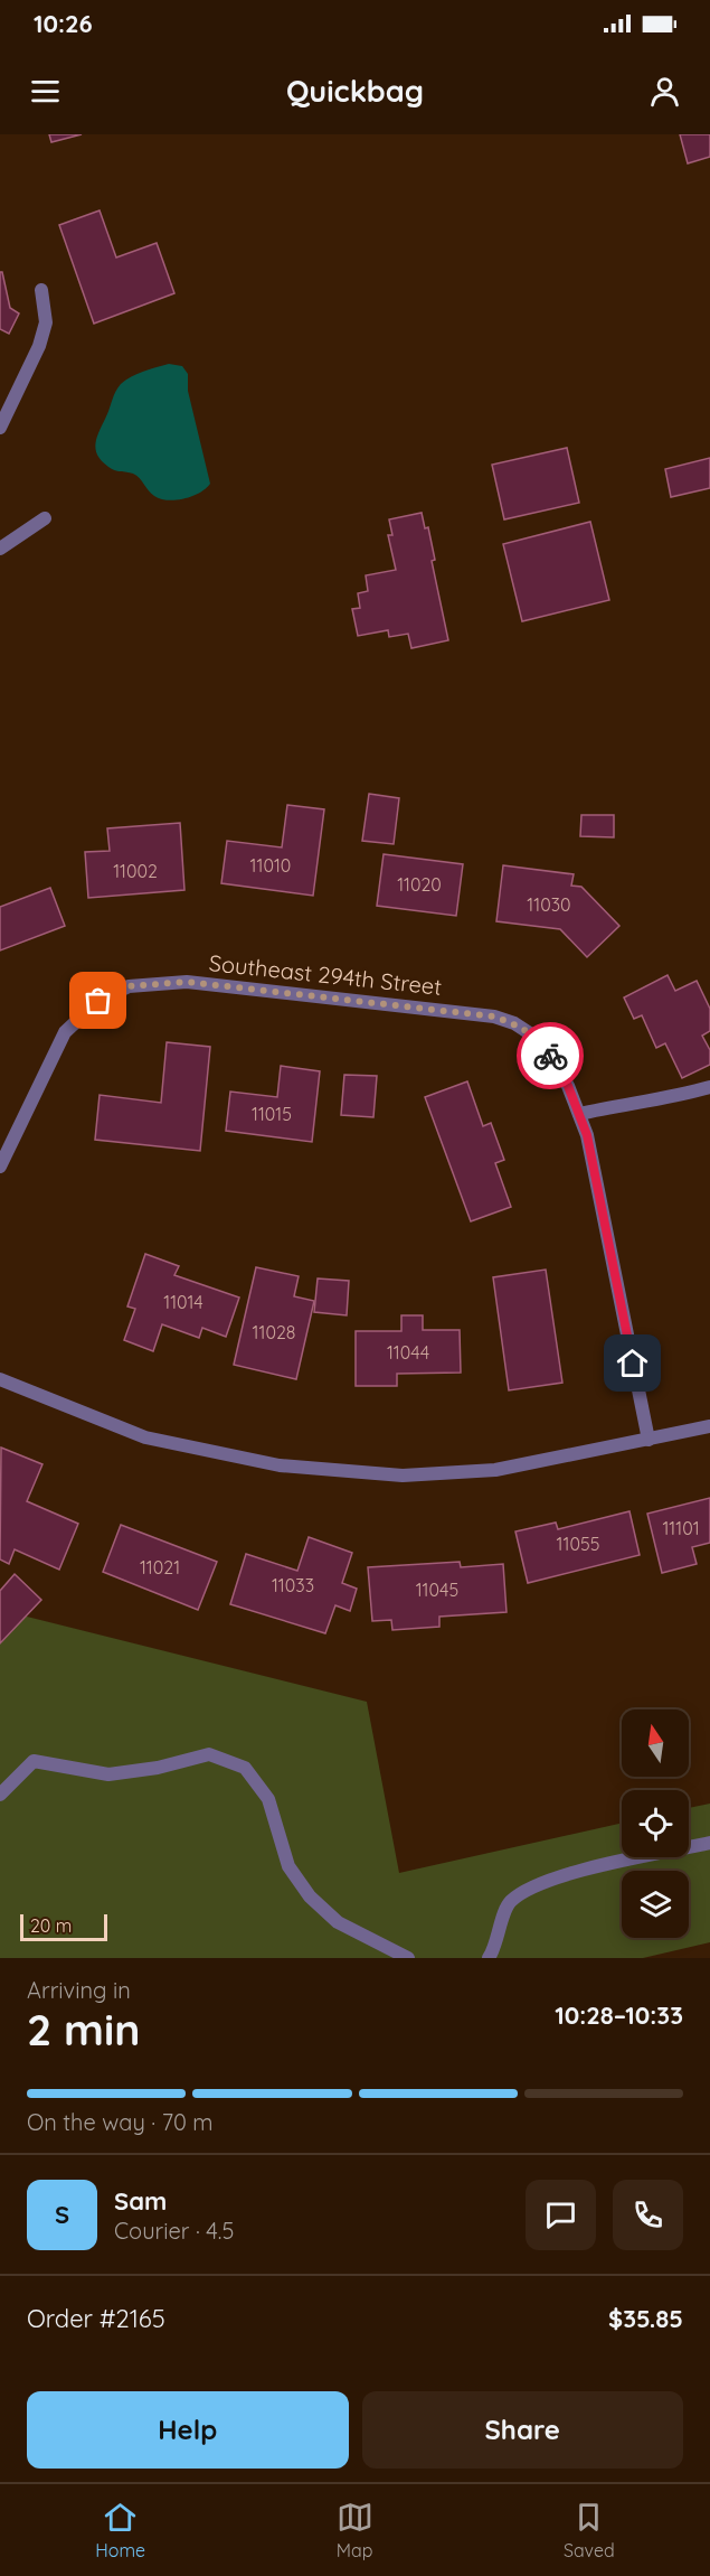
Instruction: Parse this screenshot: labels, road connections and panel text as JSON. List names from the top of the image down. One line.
{"streets":{"street":["Southeast 294th Street"]},"house_numbers":["11010","11002","11020","11030","11015","11014","11028","11044","11101","11055","11021","11033","11045"],"scale_bar":"20 m","north":"top","page":{"status":"10:26","header":"Quickbag","scale":"20 m","heading":["2 min","Arriving in","10:28–10:33"],"panel":["Sam","Courier · 4.5","Order #2165","$35.85"],"bar":"On the way · 70 m","round":"S","buttons":["Help","Share"],"tabs":["Home","Map","Saved"]}}
